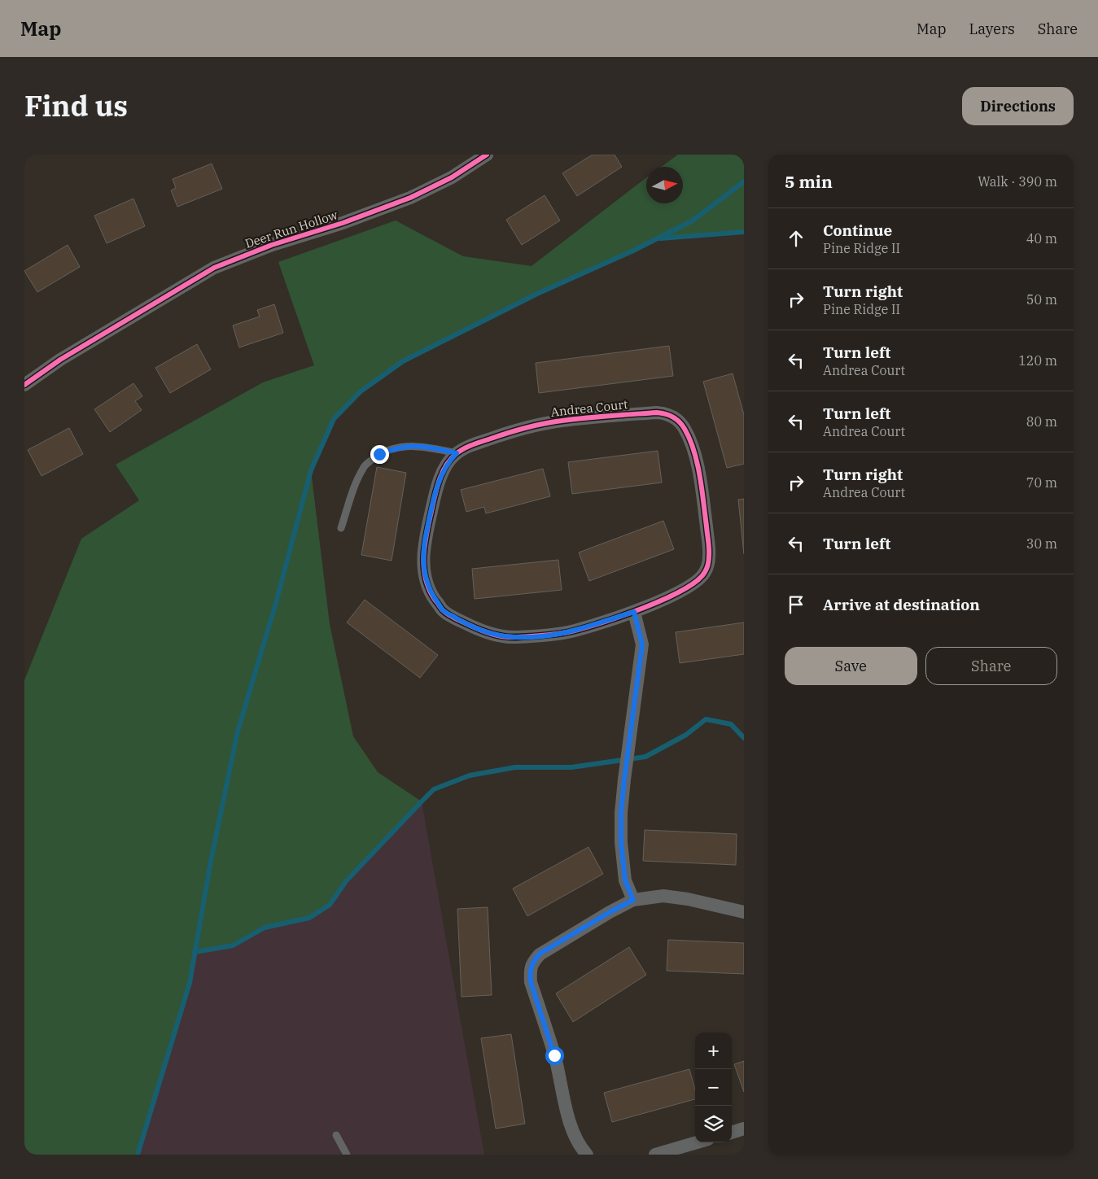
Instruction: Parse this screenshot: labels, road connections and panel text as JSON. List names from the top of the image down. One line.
{"streets":{"street":["Deer Run Hollow","Andrea Court"]},"north":"right","page":{"header":"Map","nav":["Map","Layers","Share"],"title":"Find us","buttons":["Directions",["Save","Share"]],"heading":["5 min","Walk · 390 m"],"list":[["Continue","Pine Ridge II","40 m"],["Turn right","Pine Ridge II","50 m"],["Turn left","Andrea Court","120 m"],["Turn left","Andrea Court","80 m"],["Turn right","Andrea Court","70 m"],["Turn left","30 m"],"Arrive at destination"],"map_buttons":["+","−"]}}
